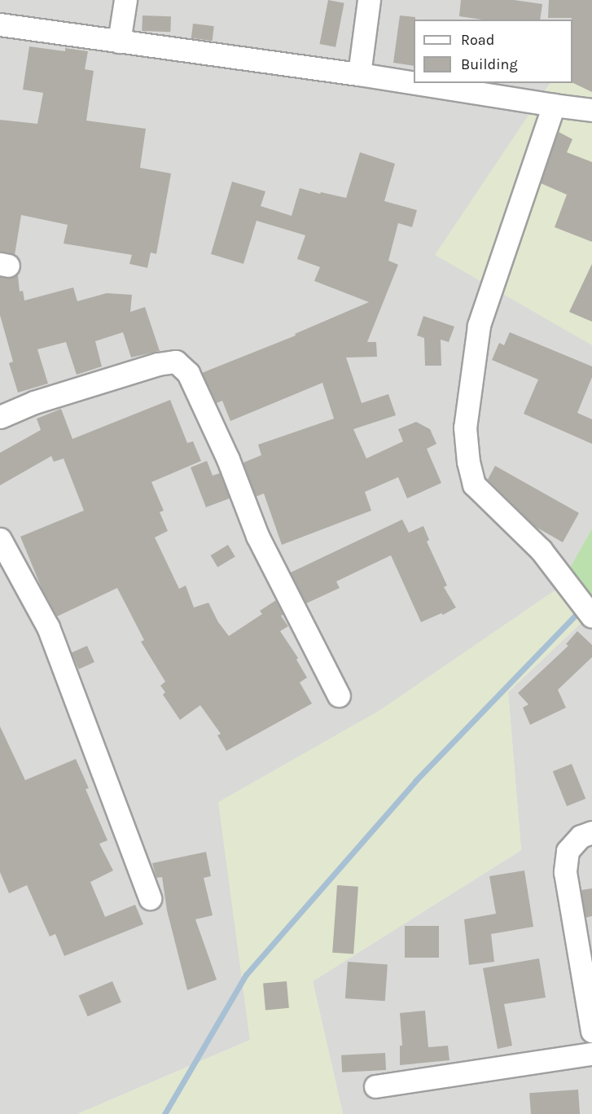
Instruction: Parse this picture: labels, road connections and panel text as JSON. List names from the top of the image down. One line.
{"legend":["Road","Building"]}
